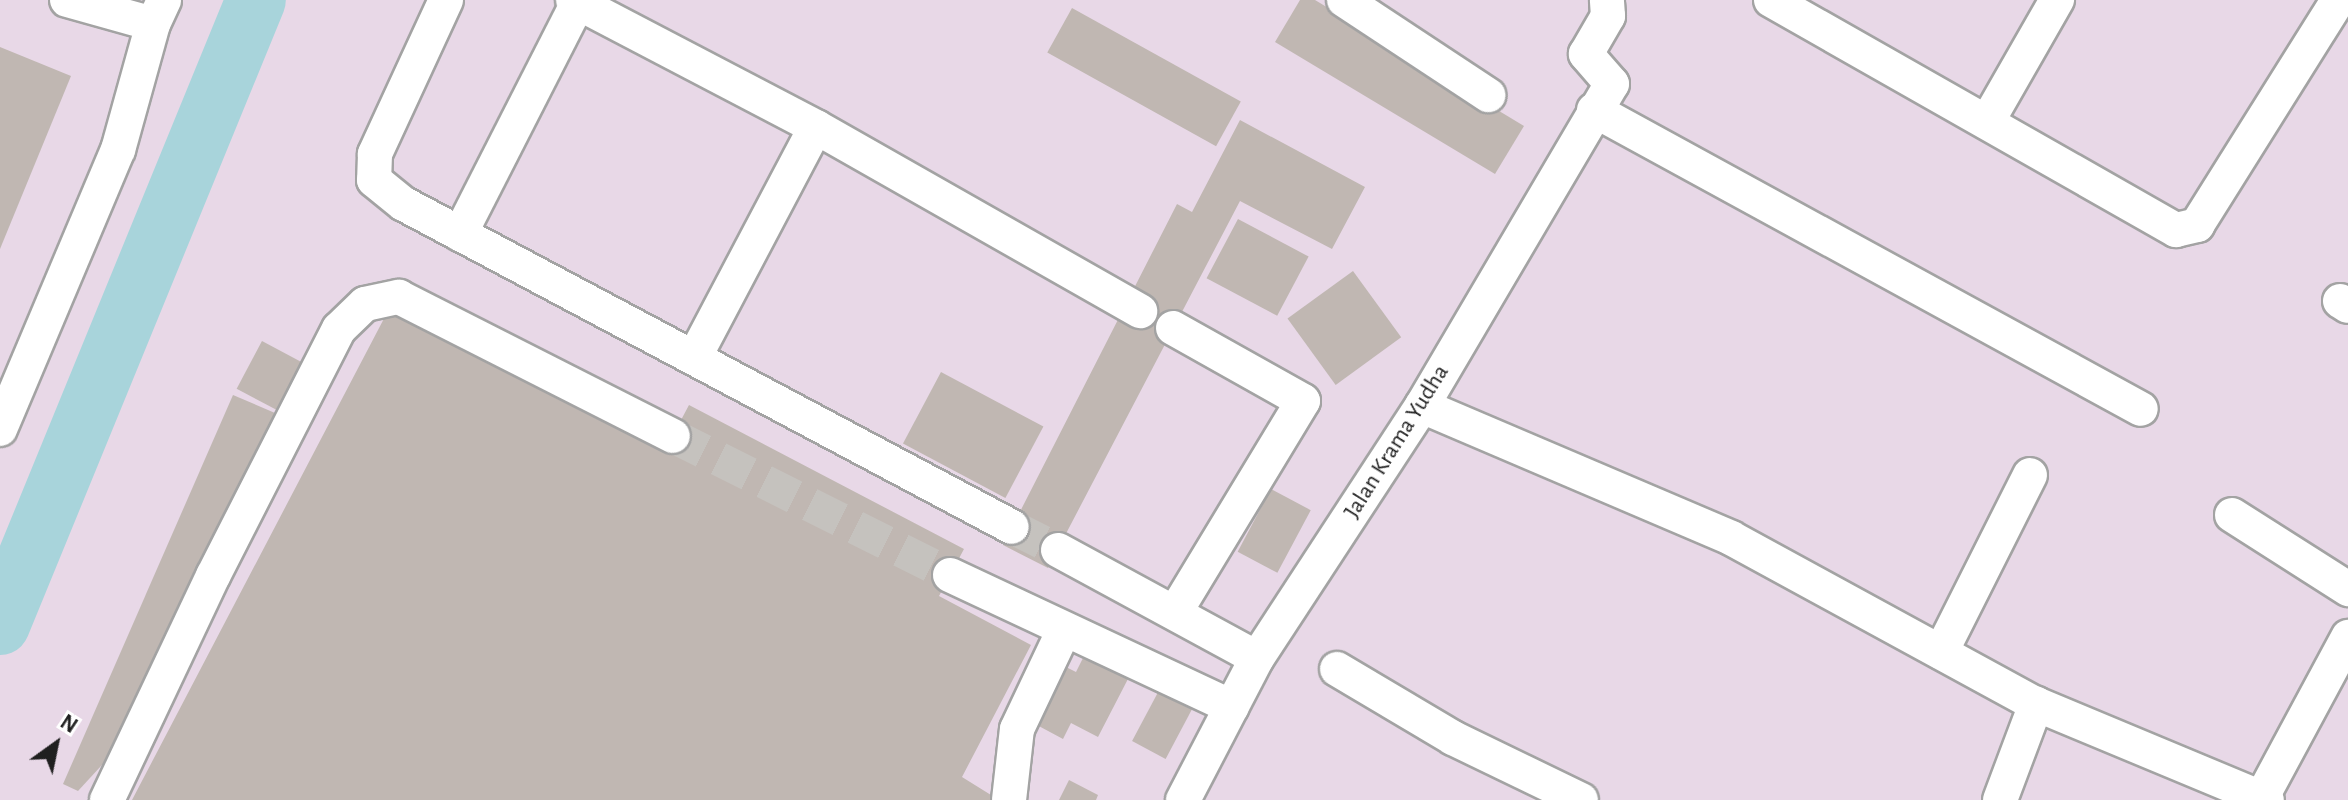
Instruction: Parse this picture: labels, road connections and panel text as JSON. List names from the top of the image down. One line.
{"streets":{"lane":["Jalan Krama Yudha"]},"north":"top right"}
